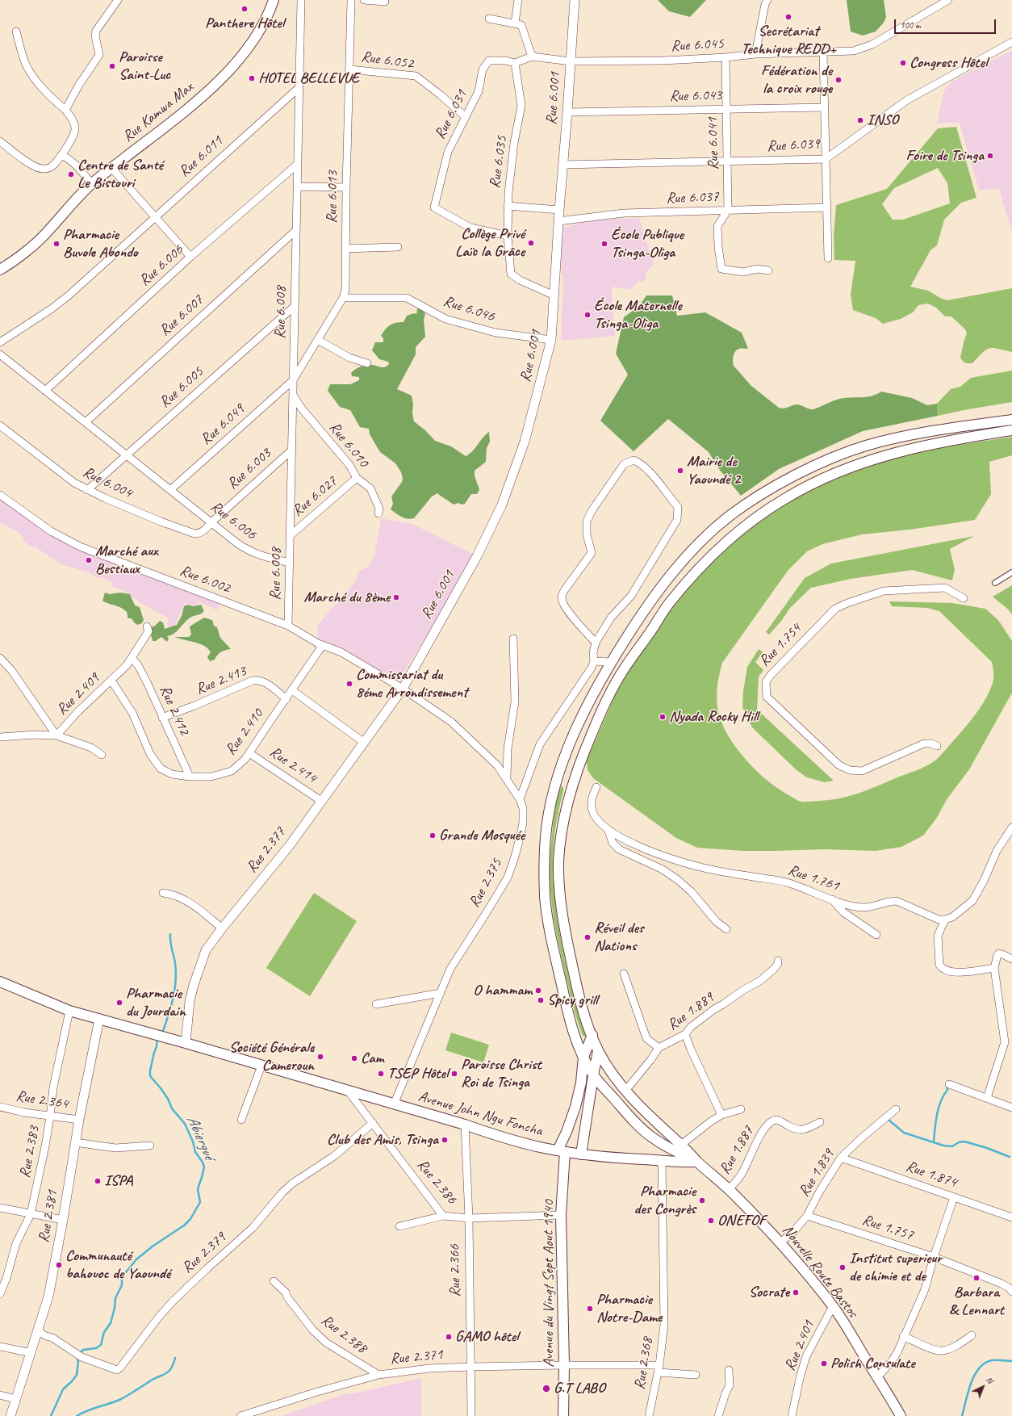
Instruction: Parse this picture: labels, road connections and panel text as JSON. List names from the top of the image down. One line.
{"streets":{"main road":["Rue Kamwa Max","Avenue John Ngu Foncha","Nouvelle Route Bastos","Avenue du Vingt Sept Aout 1940"],"street":["Rue 6.045","Rue 6.052","Rue 6.043","Rue 6.001","Rue 6.031","Rue 6.041","Rue 6.039","Rue 6.011","Rue 6.035","Rue 6.013","Rue 6.037","Rue 6.006","Rue 6.046","Rue 6.008","Rue 6.007","Rue 6.005","Rue 6.049","Rue 6.010","Rue 6.003","Rue 6.004","Rue 6.027","Rue 6.002","Rue 1.754","Rue 2.413","Rue 2.409","Rue 2.412","Rue 2.410","Rue 2.414","Rue 2.377","Rue 1.761","Rue 2.375","Rue 1.889","Rue 2.364","Rue 1.887","Rue 2.383","Rue 1.839","Rue 1.874","Rue 2.386","Rue 2.381","Rue 1.757","Rue 2.379","Rue 2.366","Rue 2.388","Rue 2.401","Rue 2.371","Rue 2.368"]},"crossings":[["Rue 6.045","Rue 6.001"],["Rue 6.045","Rue 6.041"],["Rue 6.052","Rue 6.031"],["Rue 6.052","Rue 6.013"],["Rue 6.043","Rue 6.001"],["Rue 6.043","Rue 6.041"],["Rue 6.001","Rue 6.039"],["Rue 6.001","Rue 6.035"],["Rue 6.001","Rue 6.037"],["Rue 6.001","Rue 6.046"],["Rue 6.001","Rue 6.002"],["Rue 6.001","Rue 2.377"],["Rue 6.001","Rue 2.375"],["Rue 6.031","Rue 6.035"],["Rue 6.041","Rue 6.039"],["Rue 6.041","Rue 6.037"],["Rue 6.011","Rue 6.008"],["Rue 6.013","Rue 6.046"],["Rue 6.013","Rue 6.008"],["Rue 6.013","Rue 6.049"],["Rue 6.006","Rue 6.008"],["Rue 6.006","Rue 6.007"],["Rue 6.006","Rue 6.005"],["Rue 6.006","Rue 6.049"],["Rue 6.006","Rue 6.003"],["Rue 6.006","Rue 6.004"],["Rue 6.008","Rue 6.007"],["Rue 6.008","Rue 6.005"],["Rue 6.008","Rue 6.049"],["Rue 6.008","Rue 6.010"],["Rue 6.008","Rue 6.003"],["Rue 6.008","Rue 6.027"],["Rue 6.008","Rue 6.002"],["Rue 6.005","Rue 6.004"],["Rue 6.010","Rue 6.027"],["Rue 6.003","Rue 6.004"],["Rue 6.002","Rue 2.410"],["Rue 6.002","Rue 2.377"],["Rue 6.002","Rue 2.375"],["Rue 2.413","Rue 2.412"],["Rue 2.413","Rue 2.410"],["Rue 2.409","Rue 2.412"],["Rue 2.409","Rue 2.410"],["Rue 2.412","Rue 2.410"],["Rue 2.410","Rue 2.414"],["Rue 2.414","Rue 2.377"],["Rue 2.377","Rue 2.375"],["Rue 2.377","Avenue John Ngu Foncha"],["Rue 2.375","Avenue John Ngu Foncha"],["Rue 2.364","Rue 2.383"],["Rue 2.364","Rue 2.381"],["Avenue John Ngu Foncha","Rue 2.383"],["Avenue John Ngu Foncha","Rue 2.386"],["Avenue John Ngu Foncha","Rue 2.381"],["Avenue John Ngu Foncha","Rue 2.366"],["Avenue John Ngu Foncha","Nouvelle Route Bastos"],["Avenue John Ngu Foncha","Avenue du Vingt Sept Aout 1940"],["Avenue John Ngu Foncha","Rue 2.368"],["Rue 1.887","Nouvelle Route Bastos"],["Rue 1.839","Rue 1.874"],["Rue 1.839","Rue 1.757"],["Rue 1.839","Nouvelle Route Bastos"],["Rue 2.386","Rue 2.379"],["Rue 2.386","Rue 2.366"],["Rue 2.386","Avenue du Vingt Sept Aout 1940"],["Rue 2.381","Rue 2.379"],["Rue 2.366","Rue 2.371"],["Nouvelle Route Bastos","Rue 2.401"],["Avenue du Vingt Sept Aout 1940","Rue 2.371"],["Rue 2.388","Rue 2.371"],["Rue 2.371","Rue 2.368"]],"water":["Abiergué"],"places":["Panthere Hôtel","Secrétariat Technique REDD+","Congress Hôtel","Paroisse Saint-Luc","HOTEL BELLEVUE","Fédération de la croix rouge","INSO","Foire de Tsinga","Centre de Santé Le Bistouri","Collège Privé Laïc la Grâce","Pharmacie Buvole Abondo","École Publique Tsinga-Oliga","École Maternelle Tsinga-Oliga","Mairie de Yaoundé 2","Marché aux Bestiaux","Marché du 8ème","Commissariat du 8éme Arrondissement","Nyada Rocky Hill","Grande Mosquée","Réveil des Nations","O hammam","Spicy grill","Pharmacie du Jourdain","Société Générale Cameroun","Cam","TSEP Hôtel","Paroisse Christ Roi de Tsinga","Club des Amis, Tsinga","ISPA","Pharmacie des Congrès","ONEFOF","Communauté bahouoc de Yaoundé","Institut superieur de chimie et de","Barbara & Lennart","Socrate","Pharmacie Notre-Dame","GAMO hôtel","Polish Consulate","G.T LABO"],"scale_bar":"100 m","north":"top right"}
